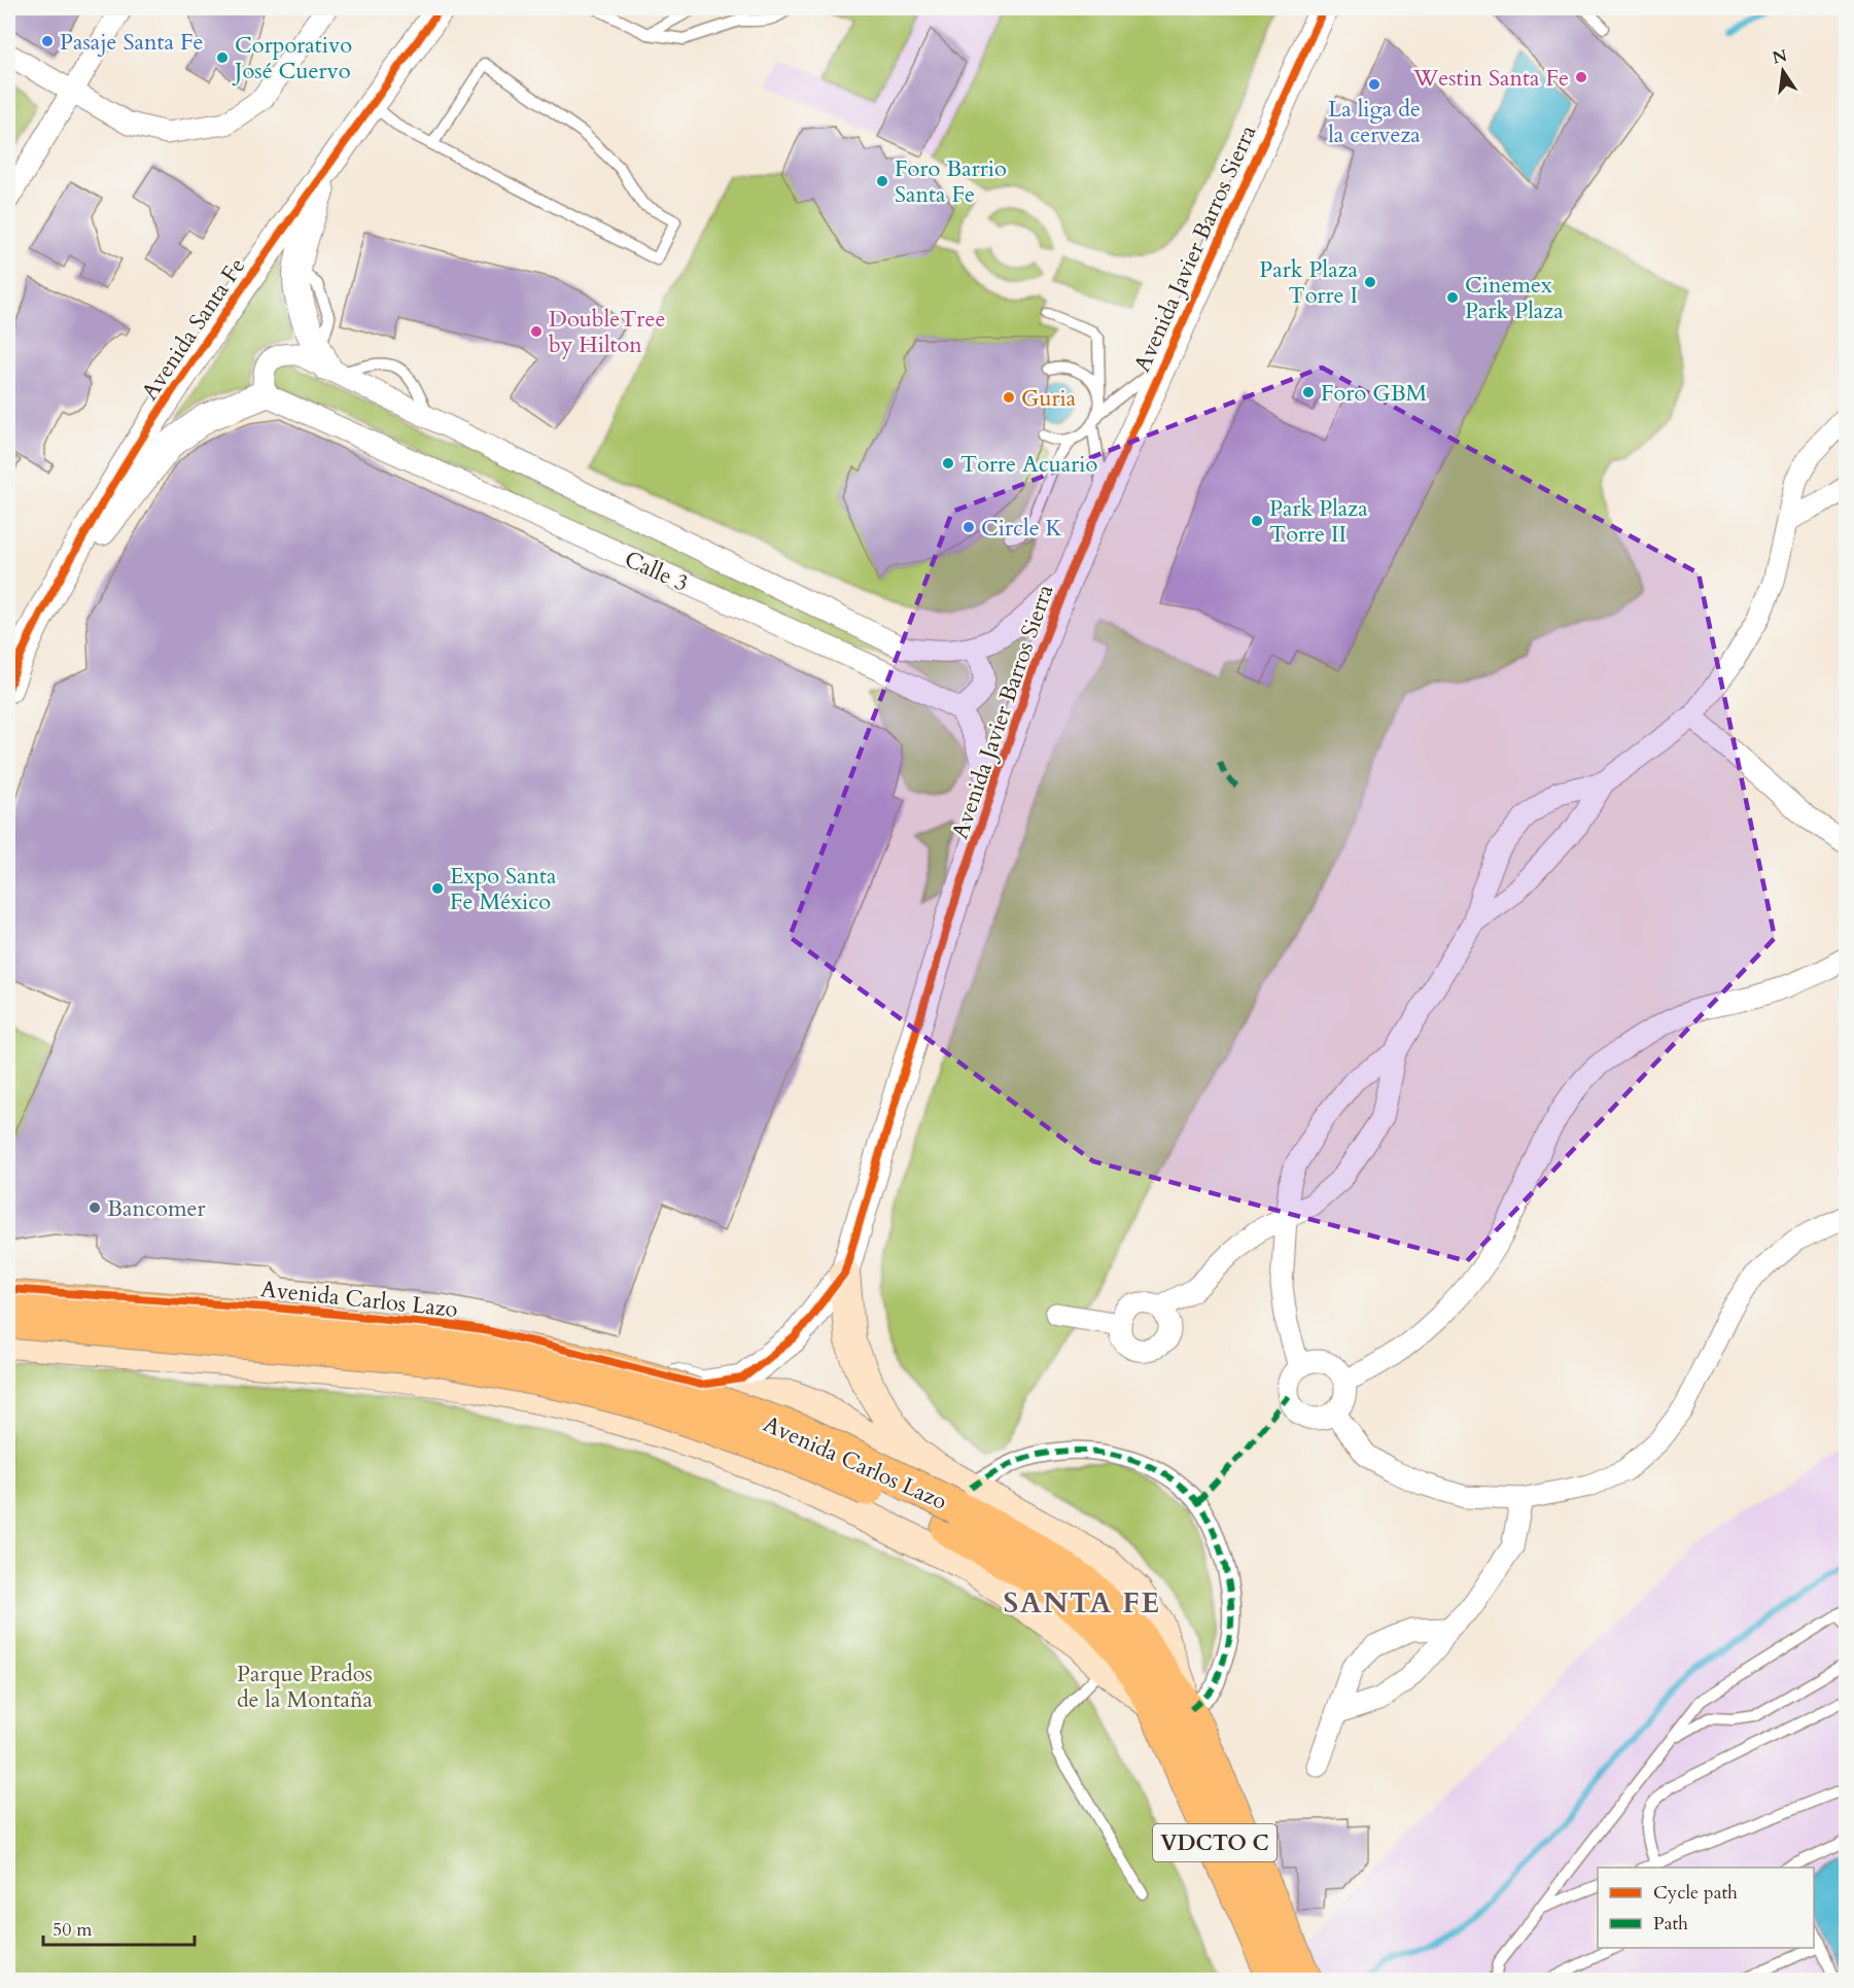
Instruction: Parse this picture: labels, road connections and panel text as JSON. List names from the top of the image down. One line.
{"streets":{"highway":["Avenida Carlos Lazo","VDCTO C"],"street":["Avenida Javier Barros Sierra","Avenida Santa Fe","Calle 3"]},"crossings":[["Avenida Javier Barros Sierra","Calle 3"],["Avenida Javier Barros Sierra","Avenida Carlos Lazo"]],"districts":["SANTA FE"],"parks":["Parque Prados de la Montaña"],"places":["Pasaje Santa Fe","Corporativo José Cuervo","Westin Santa Fe","La liga de la cerveza","Foro Barrio Santa Fe","Park Plaza Torre I","Cinemex Park Plaza","DoubleTree by Hilton","Foro GBM","Guria","Torre Acuario","Park Plaza Torre II","Circle K","Expo Santa Fe México","Bancomer"],"legend":["Cycle path","Path"],"scale_bar":"50 m","north":"top"}
